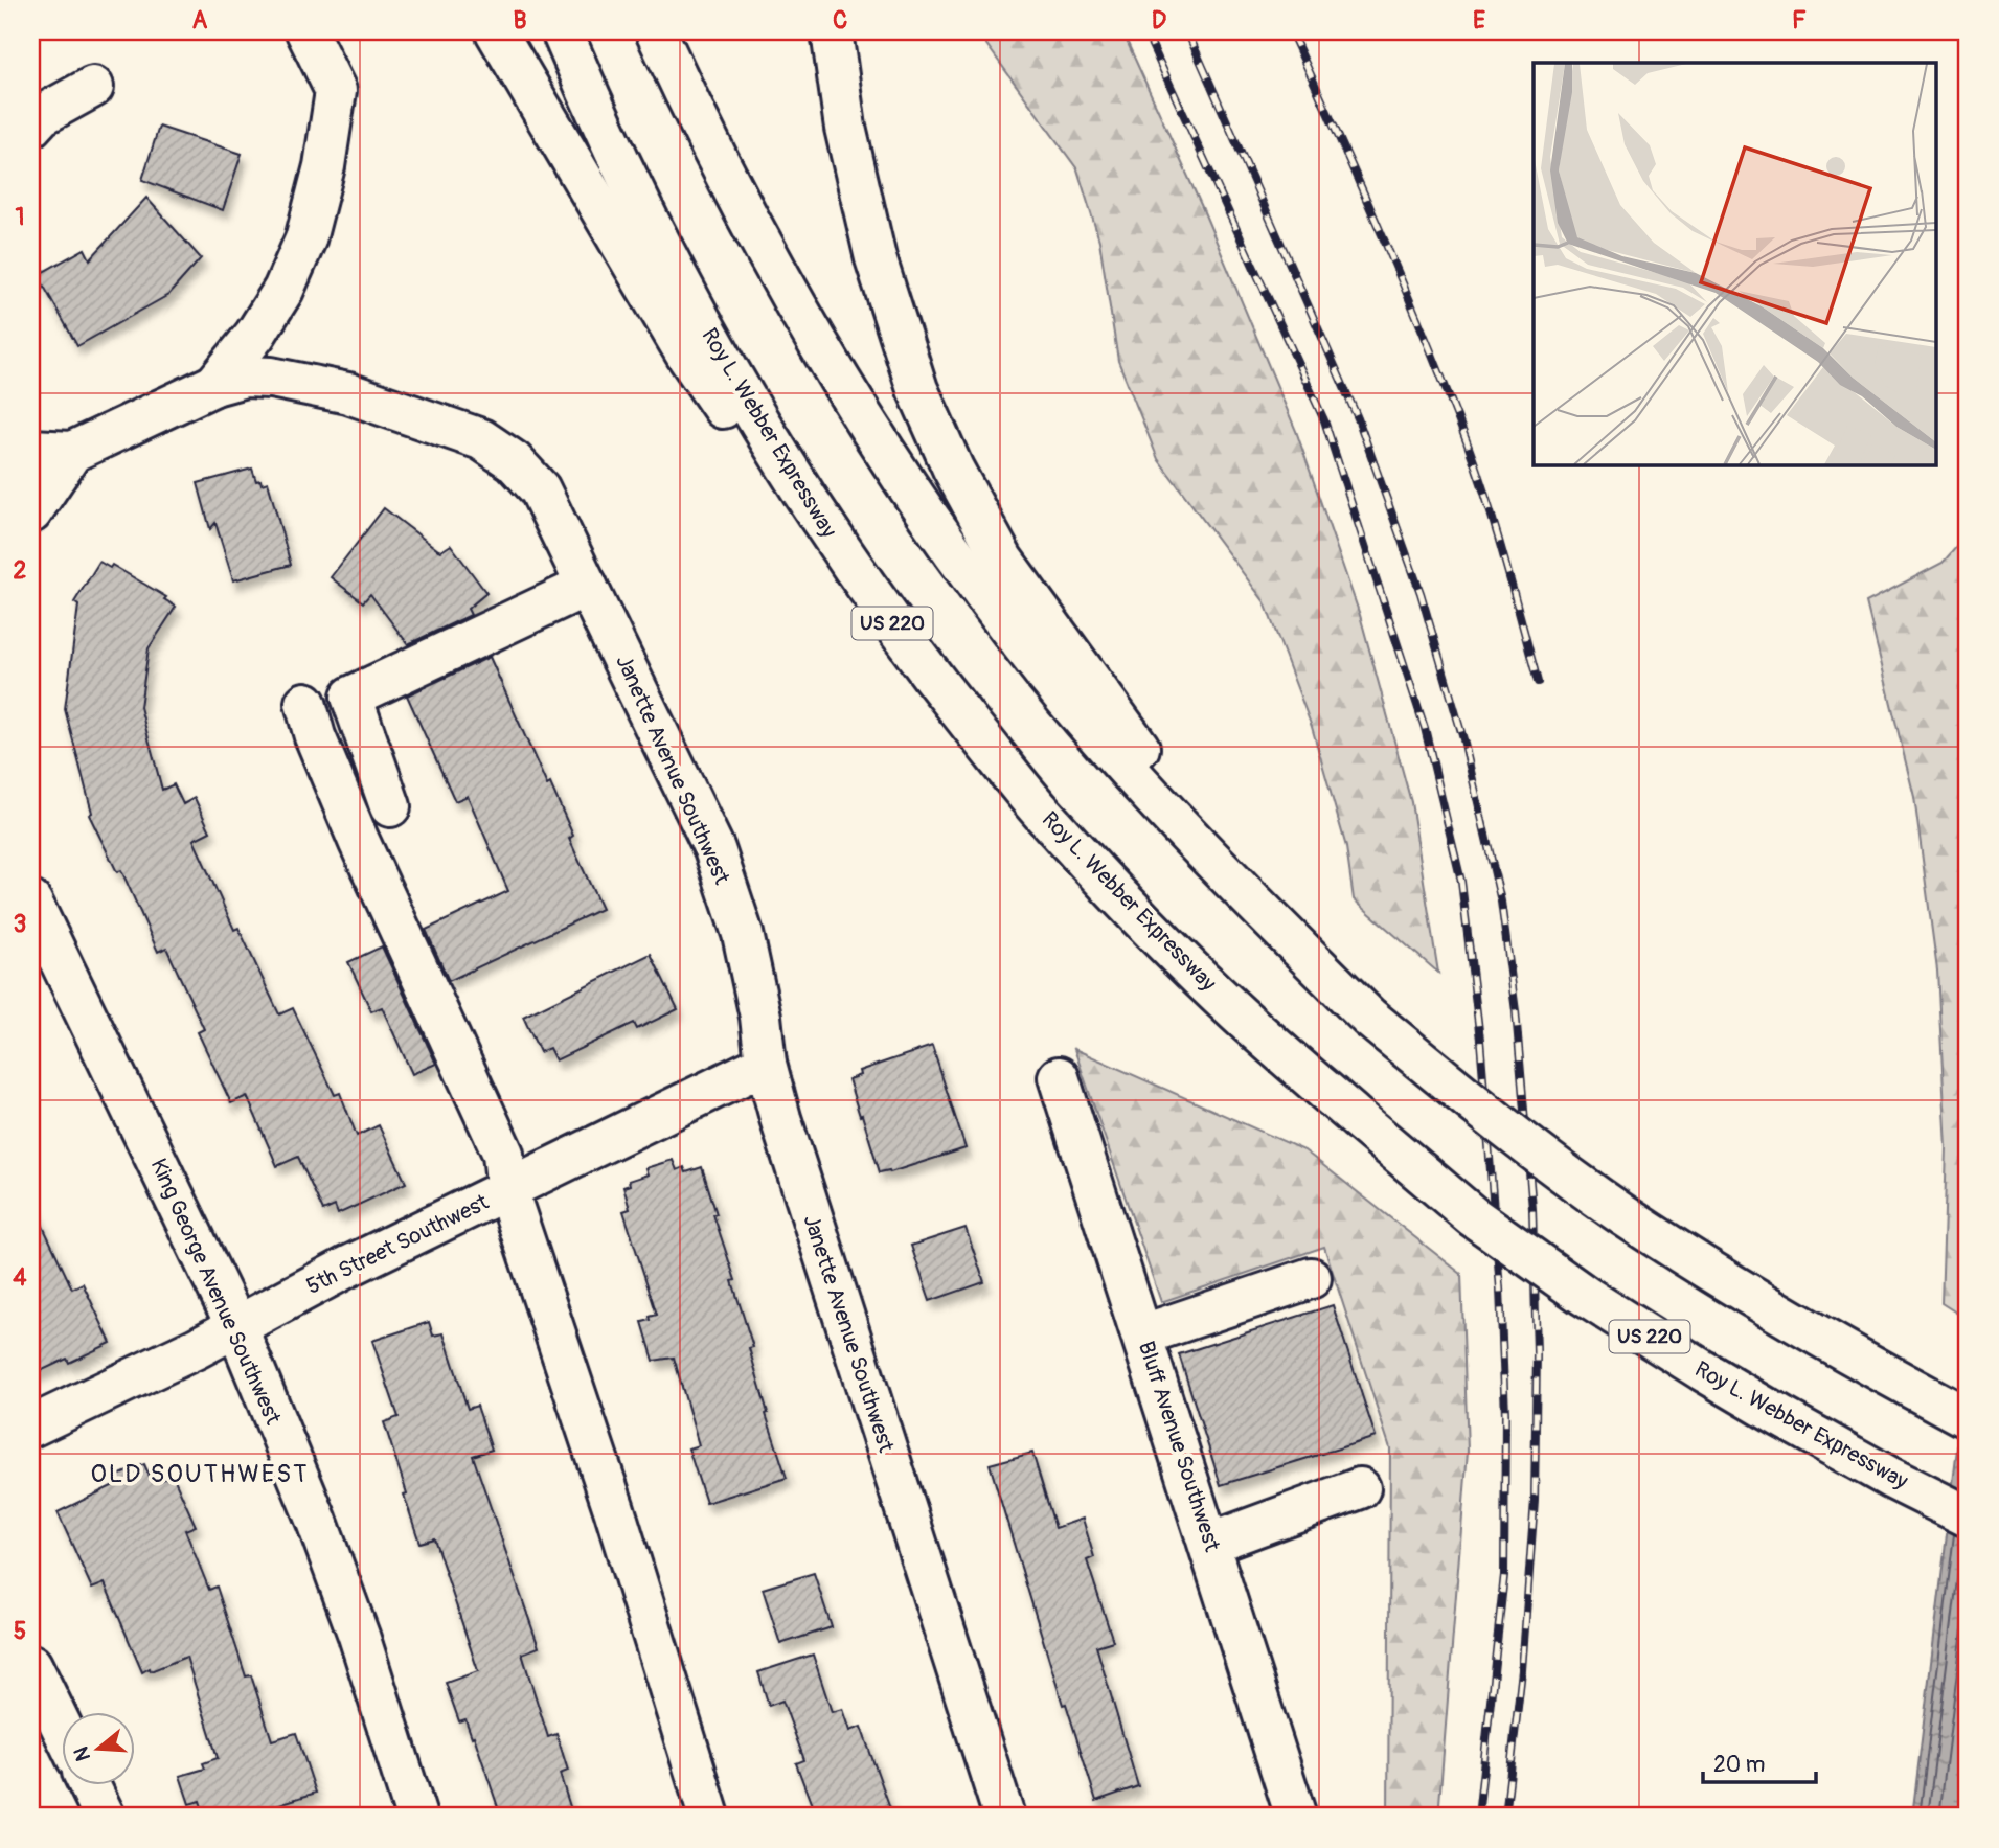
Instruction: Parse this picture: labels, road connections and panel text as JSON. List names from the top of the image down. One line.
{"streets":{"main road":["Roy L. Webber Expressway","US 220","Janette Avenue Southwest","5th Street Southwest","King George Avenue Southwest","Bluff Avenue Southwest"]},"crossings":[["Janette Avenue Southwest","5th Street Southwest"],["5th Street Southwest","King George Avenue Southwest"]],"districts":["OLD SOUTHWEST"],"scale_bar":"20 m","north":"left","grid":{"columns":["A","B","C","D","E","F"],"rows":["1","2","3","4","5"]}}
